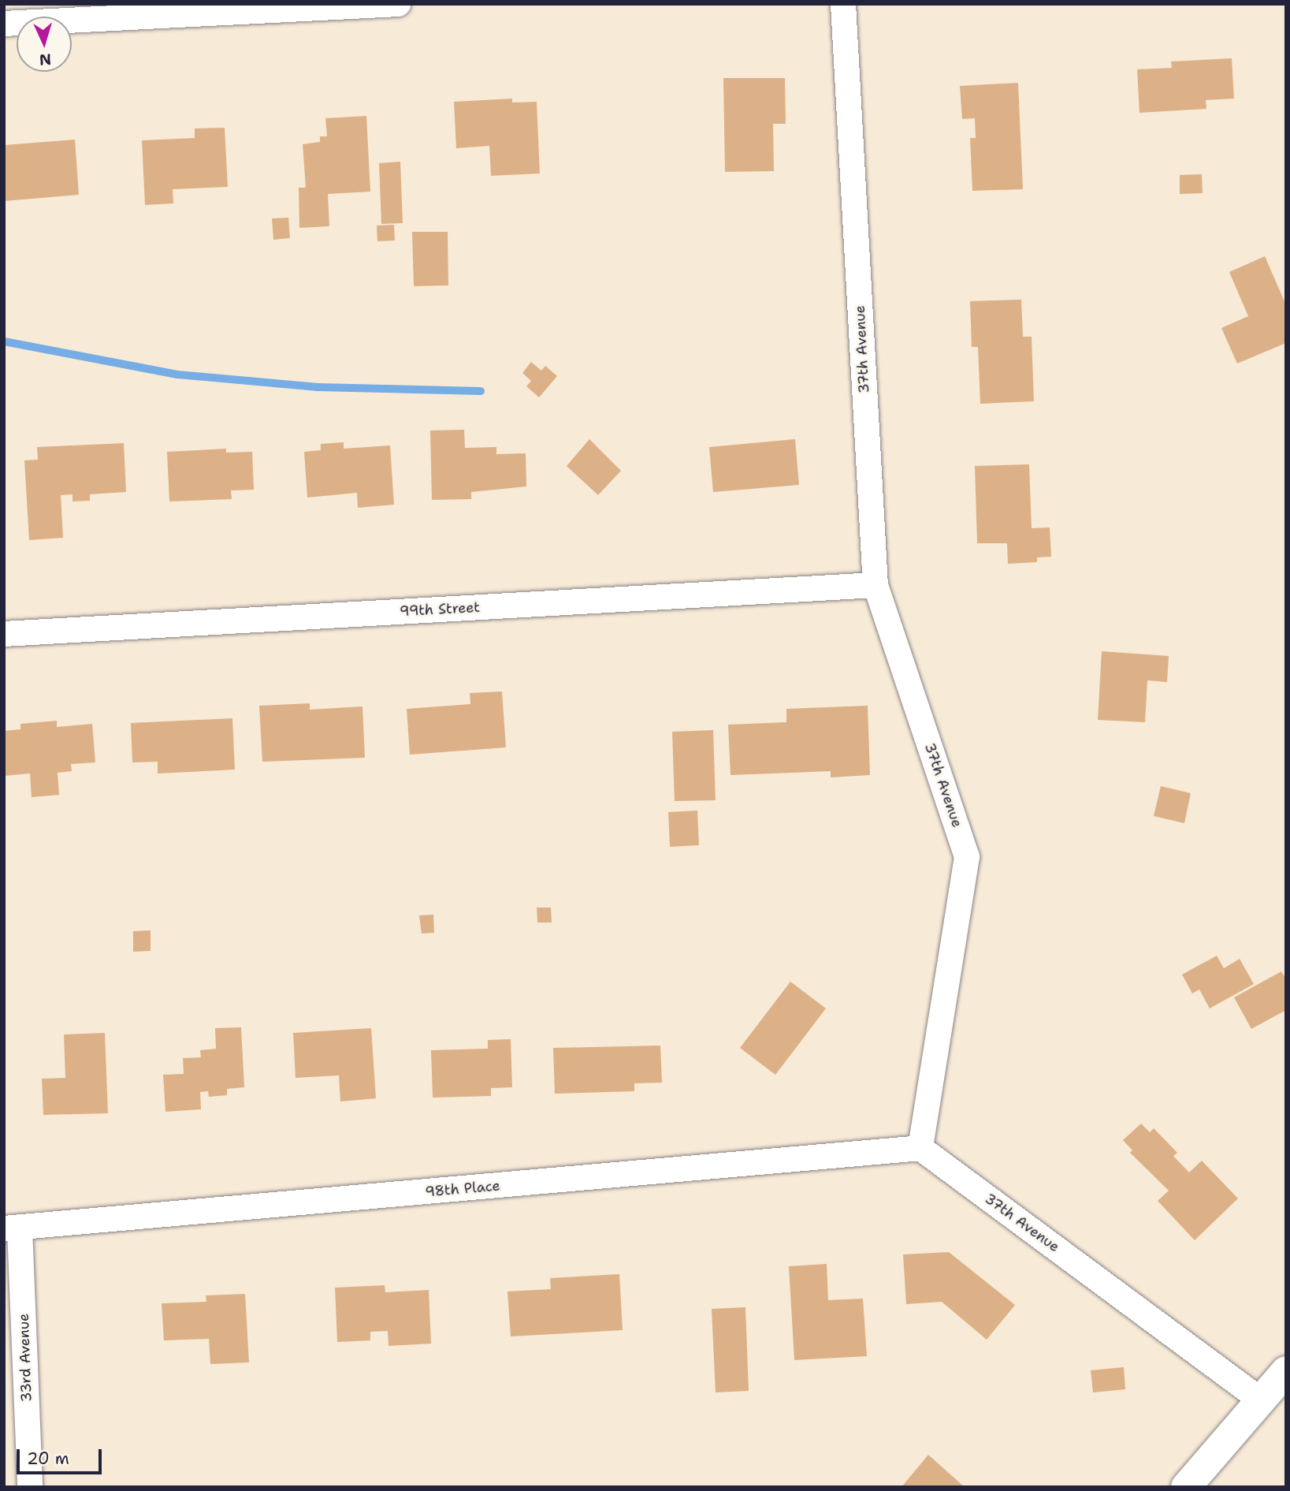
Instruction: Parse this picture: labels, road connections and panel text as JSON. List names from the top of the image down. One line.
{"streets":{"street":["37th Avenue","99th Street","98th Place","33rd Avenue"]},"crossings":[["37th Avenue","99th Street"],["37th Avenue","98th Place"],["98th Place","33rd Avenue"]],"scale_bar":"20 m","north":"bottom"}
